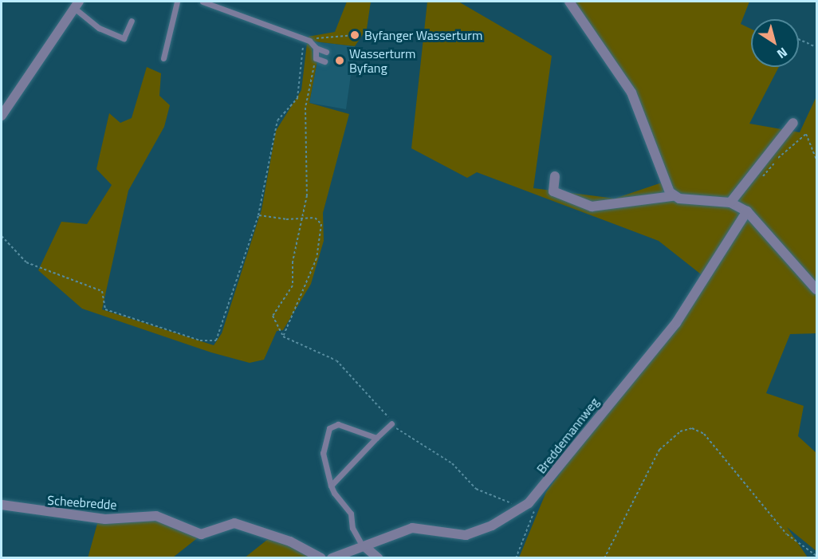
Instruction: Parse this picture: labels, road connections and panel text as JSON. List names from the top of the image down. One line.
{"streets":{"street":["Breddemannweg","Scheebredde"]},"places":["Byfanger Wasserturm","Wasserturm Byfang"],"north":"bottom right"}
